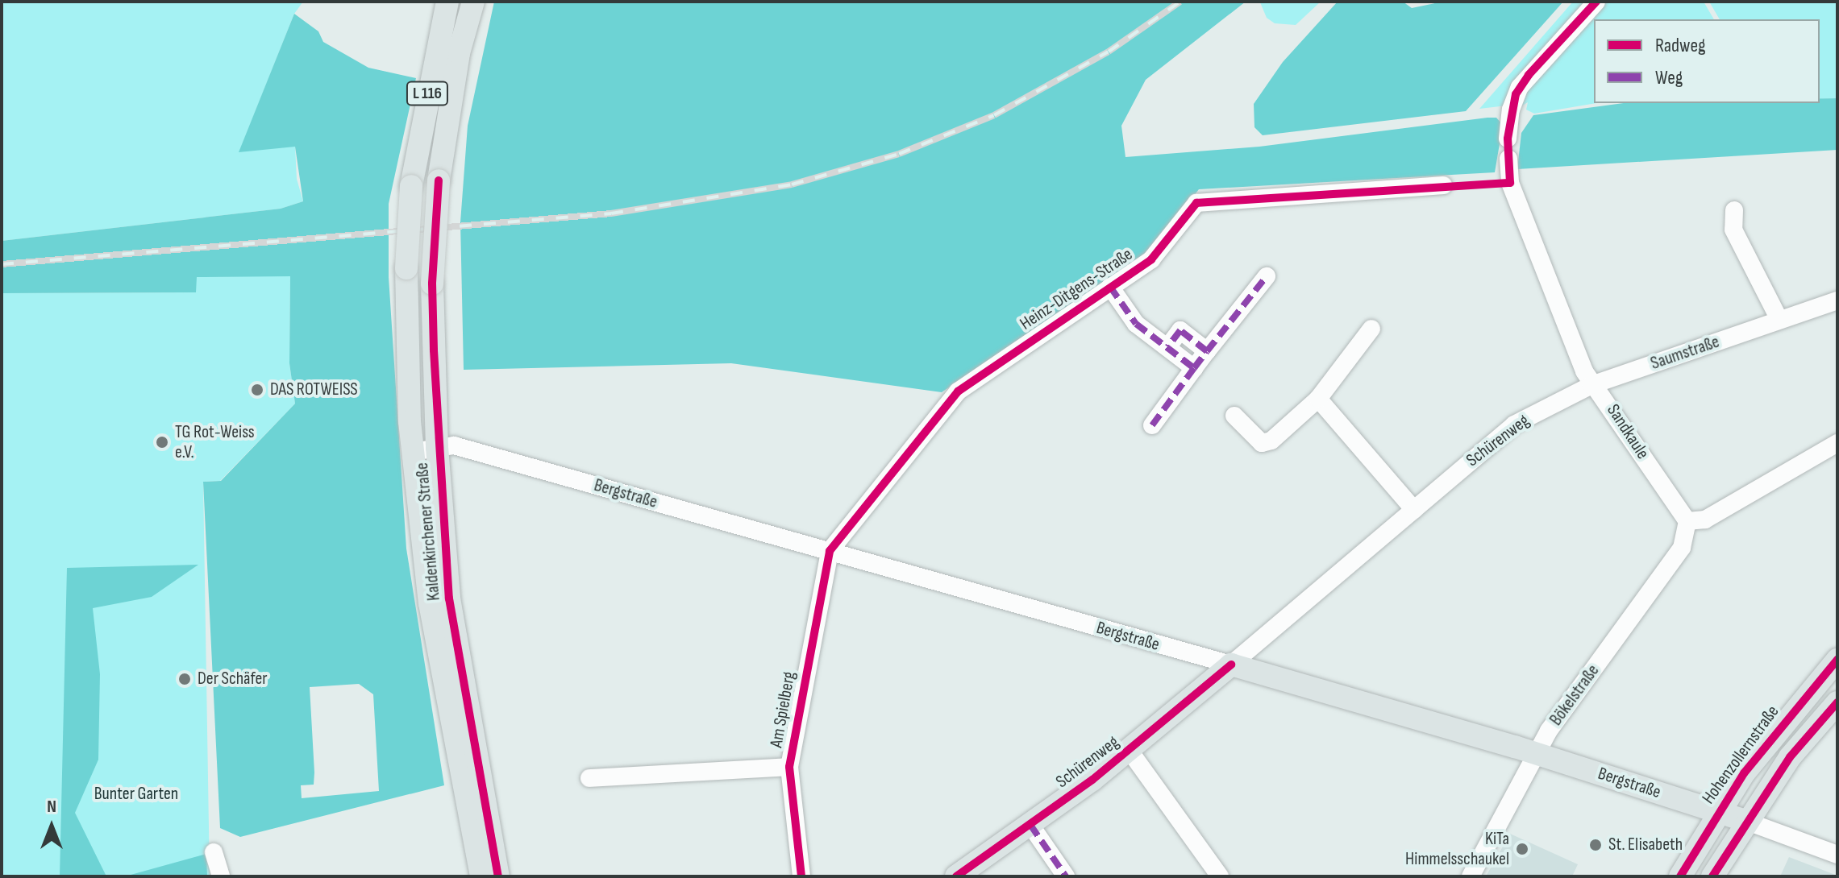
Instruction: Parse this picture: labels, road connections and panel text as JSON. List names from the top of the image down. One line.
{"streets":{"main road":["L 116","Schürenweg","Bergstraße","Kaldenkirchener Straße","Hohenzollernstraße"],"street":["Heinz-Ditgens-Straße","Saumstraße","Sandkaule","Bökelstraße","Am Spielberg"]},"crossings":[["Heinz-Ditgens-Straße","Bergstraße"],["Heinz-Ditgens-Straße","Am Spielberg"],["Saumstraße","Sandkaule"],["Saumstraße","Schürenweg"],["Sandkaule","Schürenweg"],["Sandkaule","Bökelstraße"],["Schürenweg","Bergstraße"],["Bergstraße","Kaldenkirchener Straße"],["Bergstraße","Bökelstraße"],["Bergstraße","Am Spielberg"],["Bergstraße","Hohenzollernstraße"]],"parks":["Bunter Garten"],"places":["DAS ROTWEISS","TG Rot-Weiss e.V.","Der Schäfer","St. Elisabeth","KiTa Himmelsschaukel"],"legend":["Radweg","Weg"],"north":"top"}
